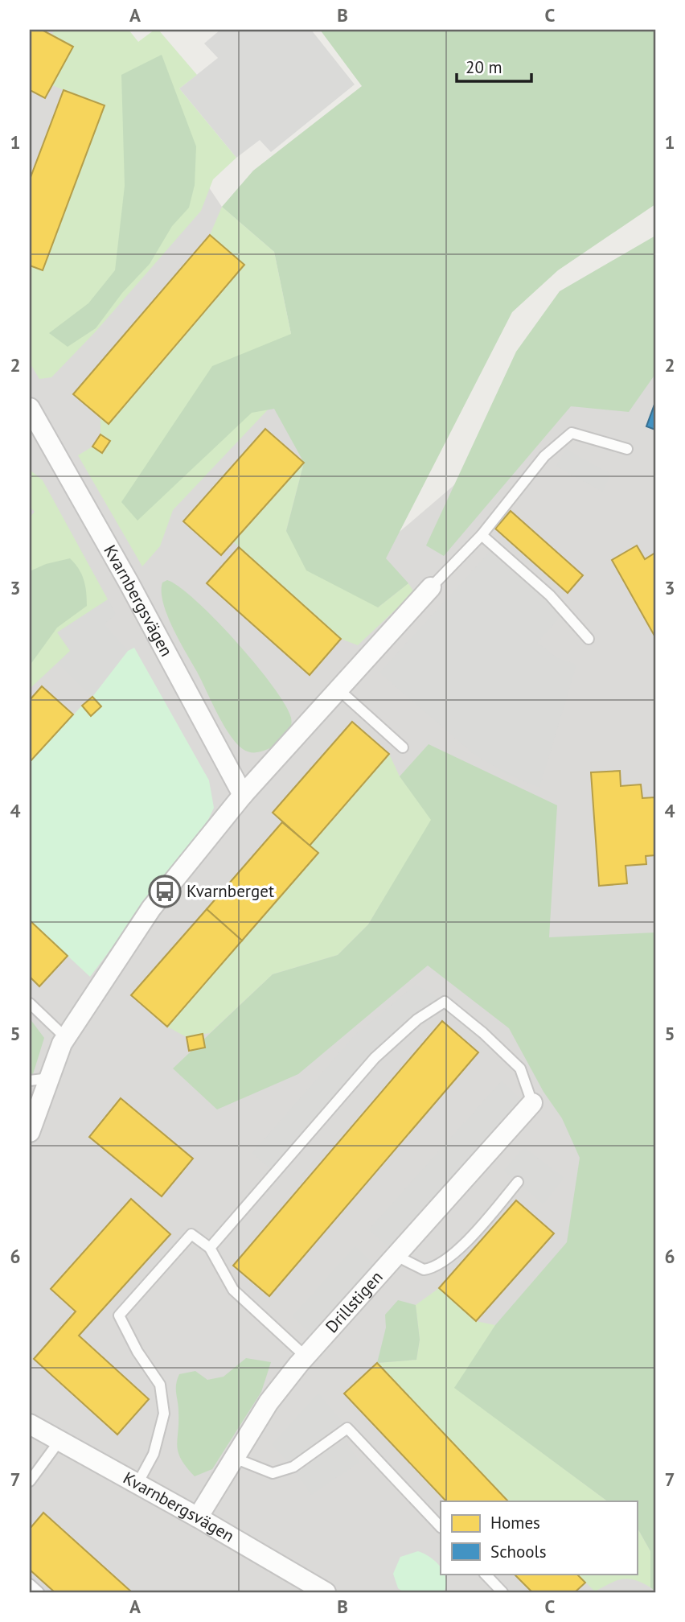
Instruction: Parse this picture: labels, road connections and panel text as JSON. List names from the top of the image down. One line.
{"streets":{"street":["Kvarnbergsvägen","Drillstigen"]},"crossings":[["Kvarnbergsvägen","Drillstigen"]],"places":{"bus stop":["Kvarnberget"]},"legend":["Homes","Schools"],"scale_bar":"20 m","grid":{"columns":["A","B","C"],"rows":["1","2","3","4","5","6","7"]}}
